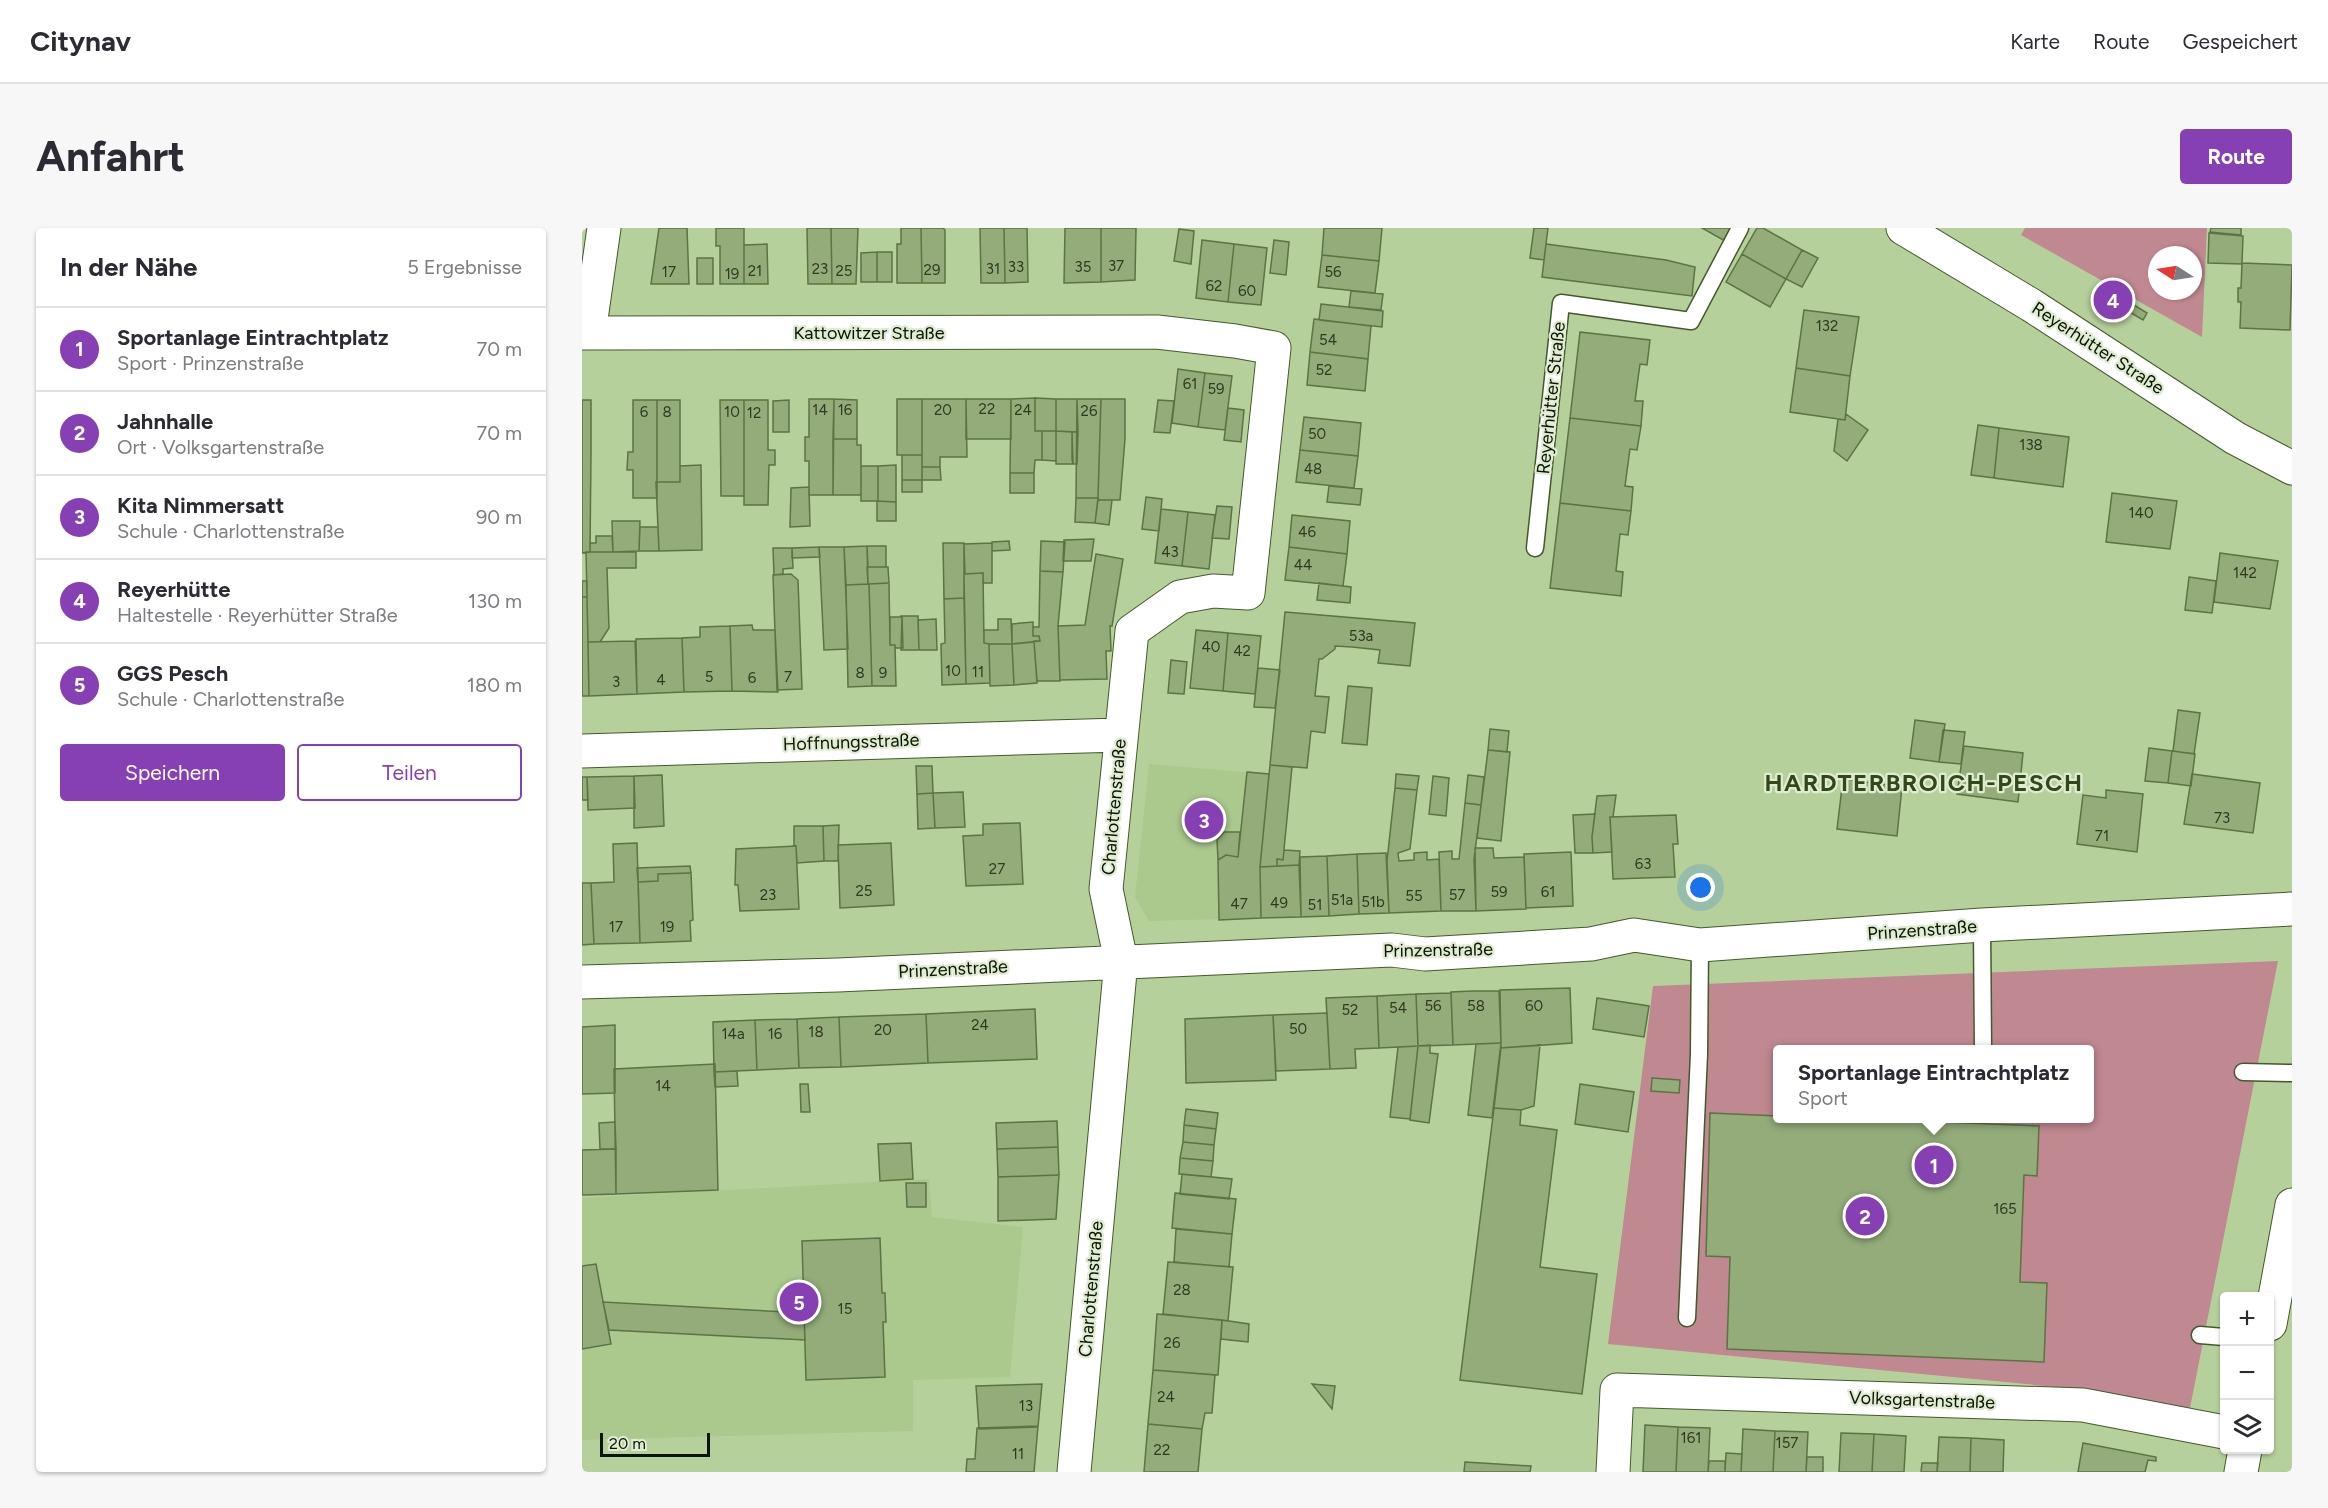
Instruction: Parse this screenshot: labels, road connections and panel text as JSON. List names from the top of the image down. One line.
{"streets":{"street":["Kattowitzer Straße","Reyerhütter Straße","Hoffnungsstraße","Charlottenstraße","Prinzenstraße","Volksgartenstraße"]},"crossings":[["Kattowitzer Straße","Charlottenstraße"],["Hoffnungsstraße","Charlottenstraße"],["Charlottenstraße","Prinzenstraße"]],"districts":["HARDTERBROICH-PESCH"],"house_numbers":["37","33","35","23","31","29","21","25","17","56","19","62","60","132","54","52","61","59","22","14","16","20","24","26","6","8","10","12","50","138","48","140","46","43","44","142","53a","40","42","10","11","8","9","5","7","6","4","3","73","71","63","27","25","59","61","23","57","55","51a","51b","49","47","51","17","19","56","58","60","54","52","24","50","20","18","14a","16","14","165","28","15","26","24","13","161","157","22","11"],"scale_bar":"20 m","north":"left","page":{"header":"Citynav","nav":["Karte","Route","Gespeichert"],"buttons":["Route",["Speichern","Teilen"]],"title":"Anfahrt","heading":["In der Nähe","5 Ergebnisse"],"pins":["4","3","1","2","5"],"list":[{"mark":"1","name":"Sportanlage Eintrachtplatz","note":"Sport · Prinzenstraße","value":"70 m"},{"mark":"2","name":"Jahnhalle","note":"Ort · Volksgartenstraße","value":"70 m"},{"mark":"3","name":"Kita Nimmersatt","note":"Schule · Charlottenstraße","value":"90 m"},{"mark":"4","name":"Reyerhütte","note":"Haltestelle · Reyerhütter Straße","value":"130 m"},{"mark":"5","name":"GGS Pesch","note":"Schule · Charlottenstraße","value":"180 m"}],"popup":["Sportanlage Eintrachtplatz","Sport"],"map_buttons":["+","−"],"scale":"20 m"}}
